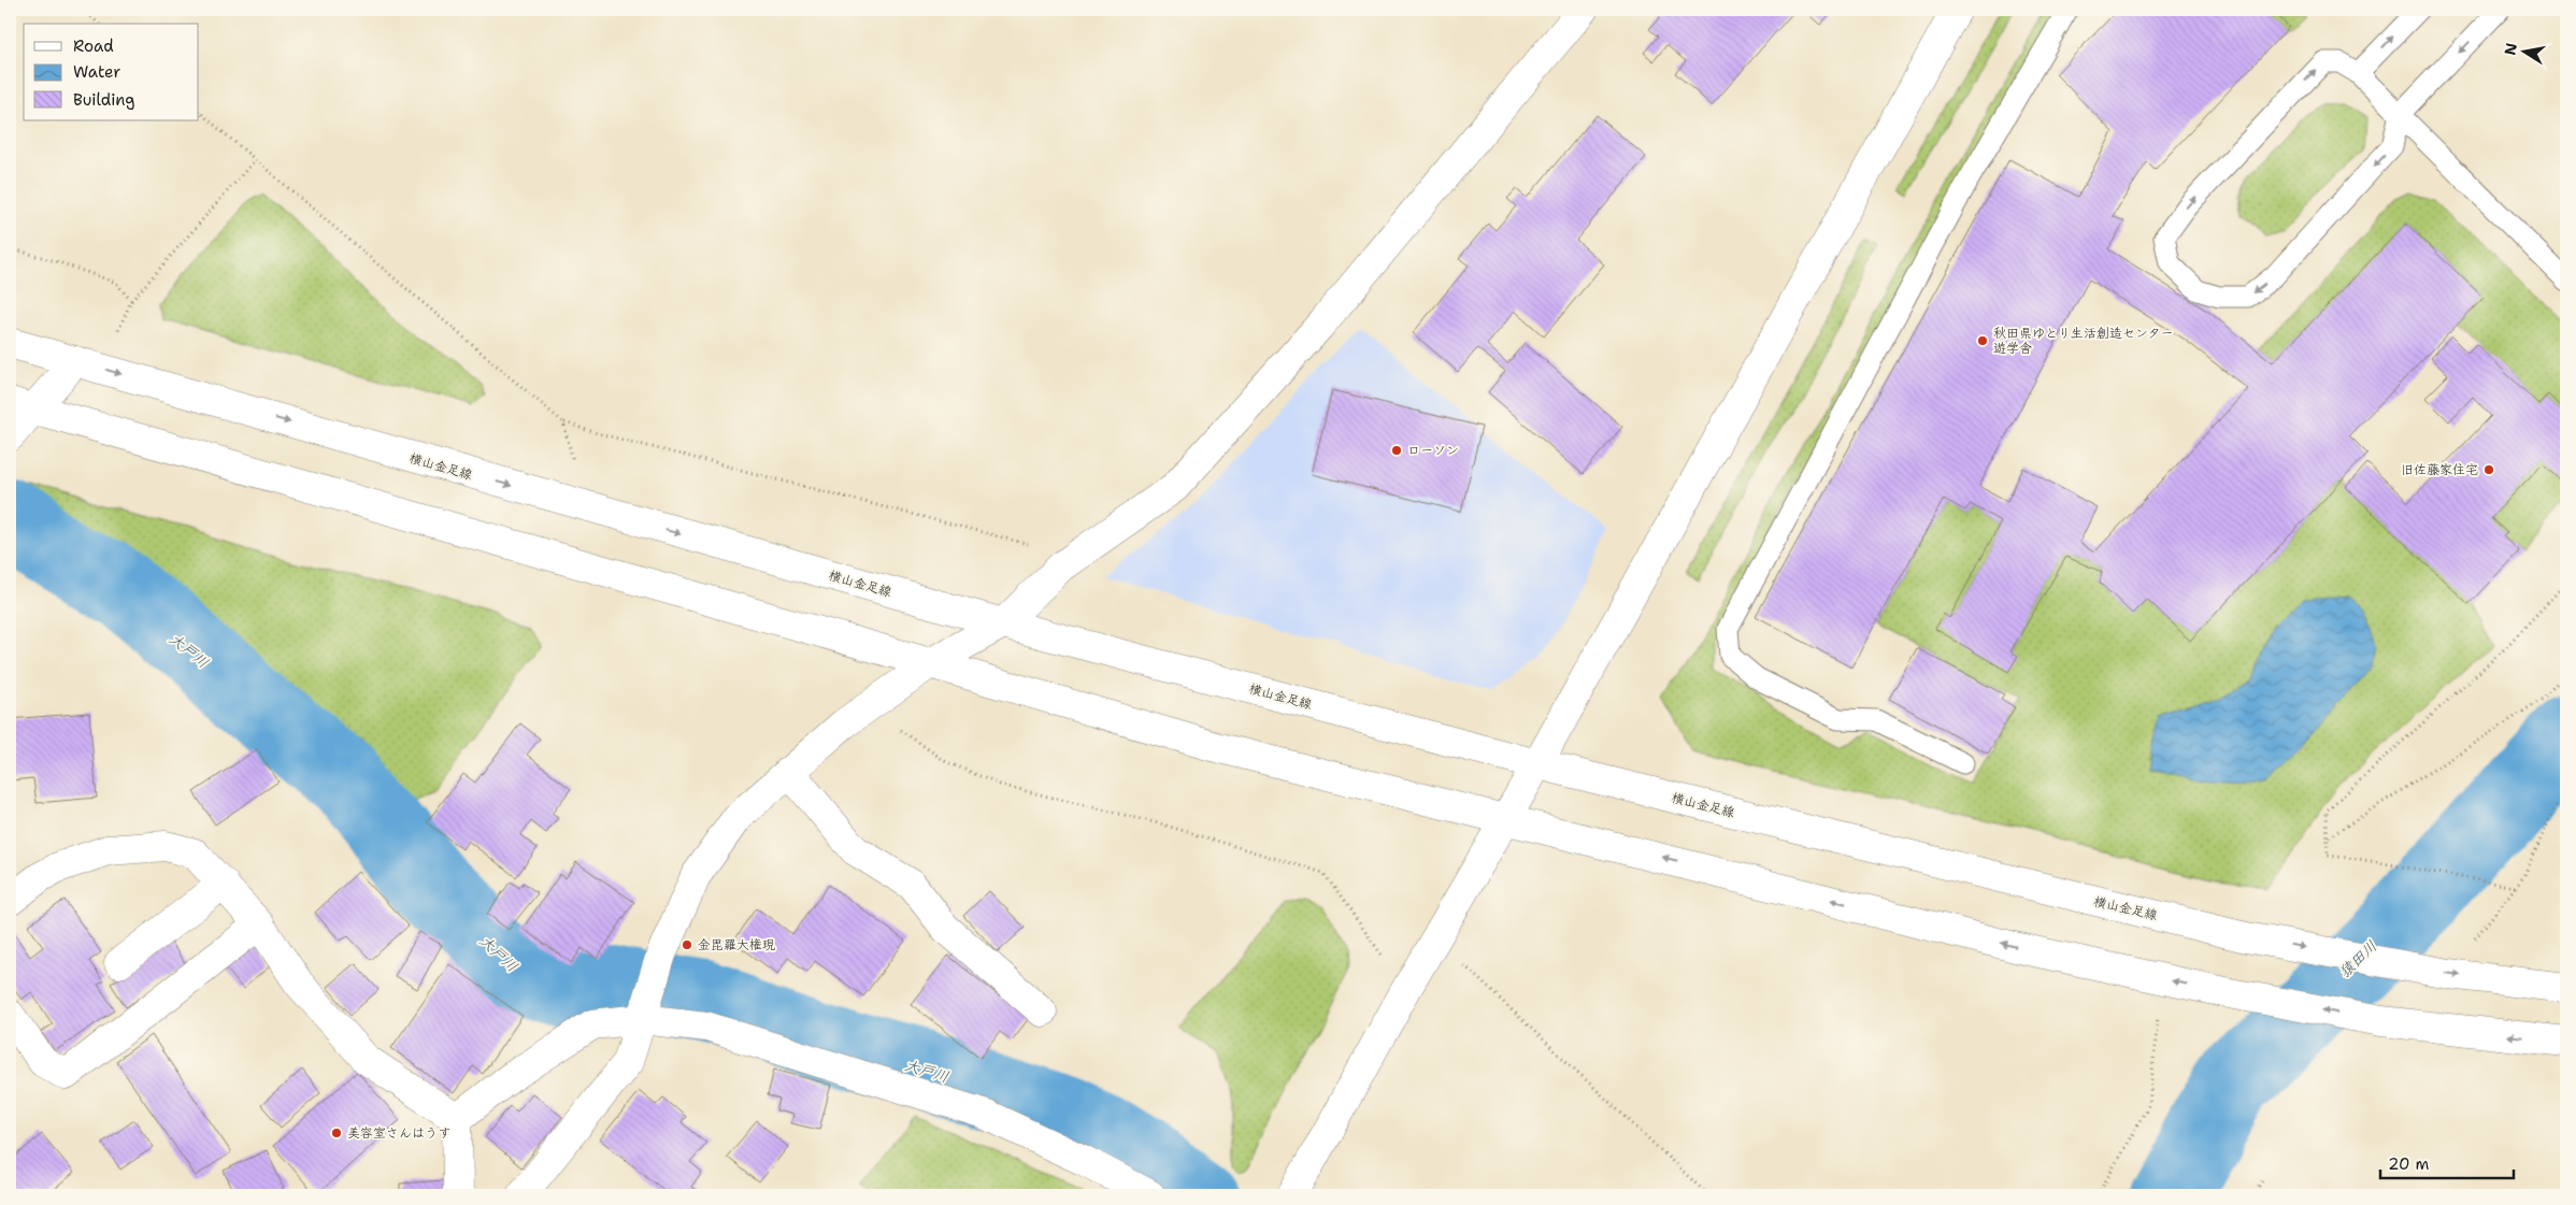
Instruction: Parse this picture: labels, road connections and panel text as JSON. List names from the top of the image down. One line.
{"streets":{"street":["横山金足線"]},"water":["大戸川","猿田川"],"places":["秋田県ゆとり生活創造センター 遊学舎","ローソン","旧佐藤家住宅","金毘羅大権現","美容室さんはうす"],"legend":["Road","Water","Building"],"scale_bar":"20 m","north":"left"}
